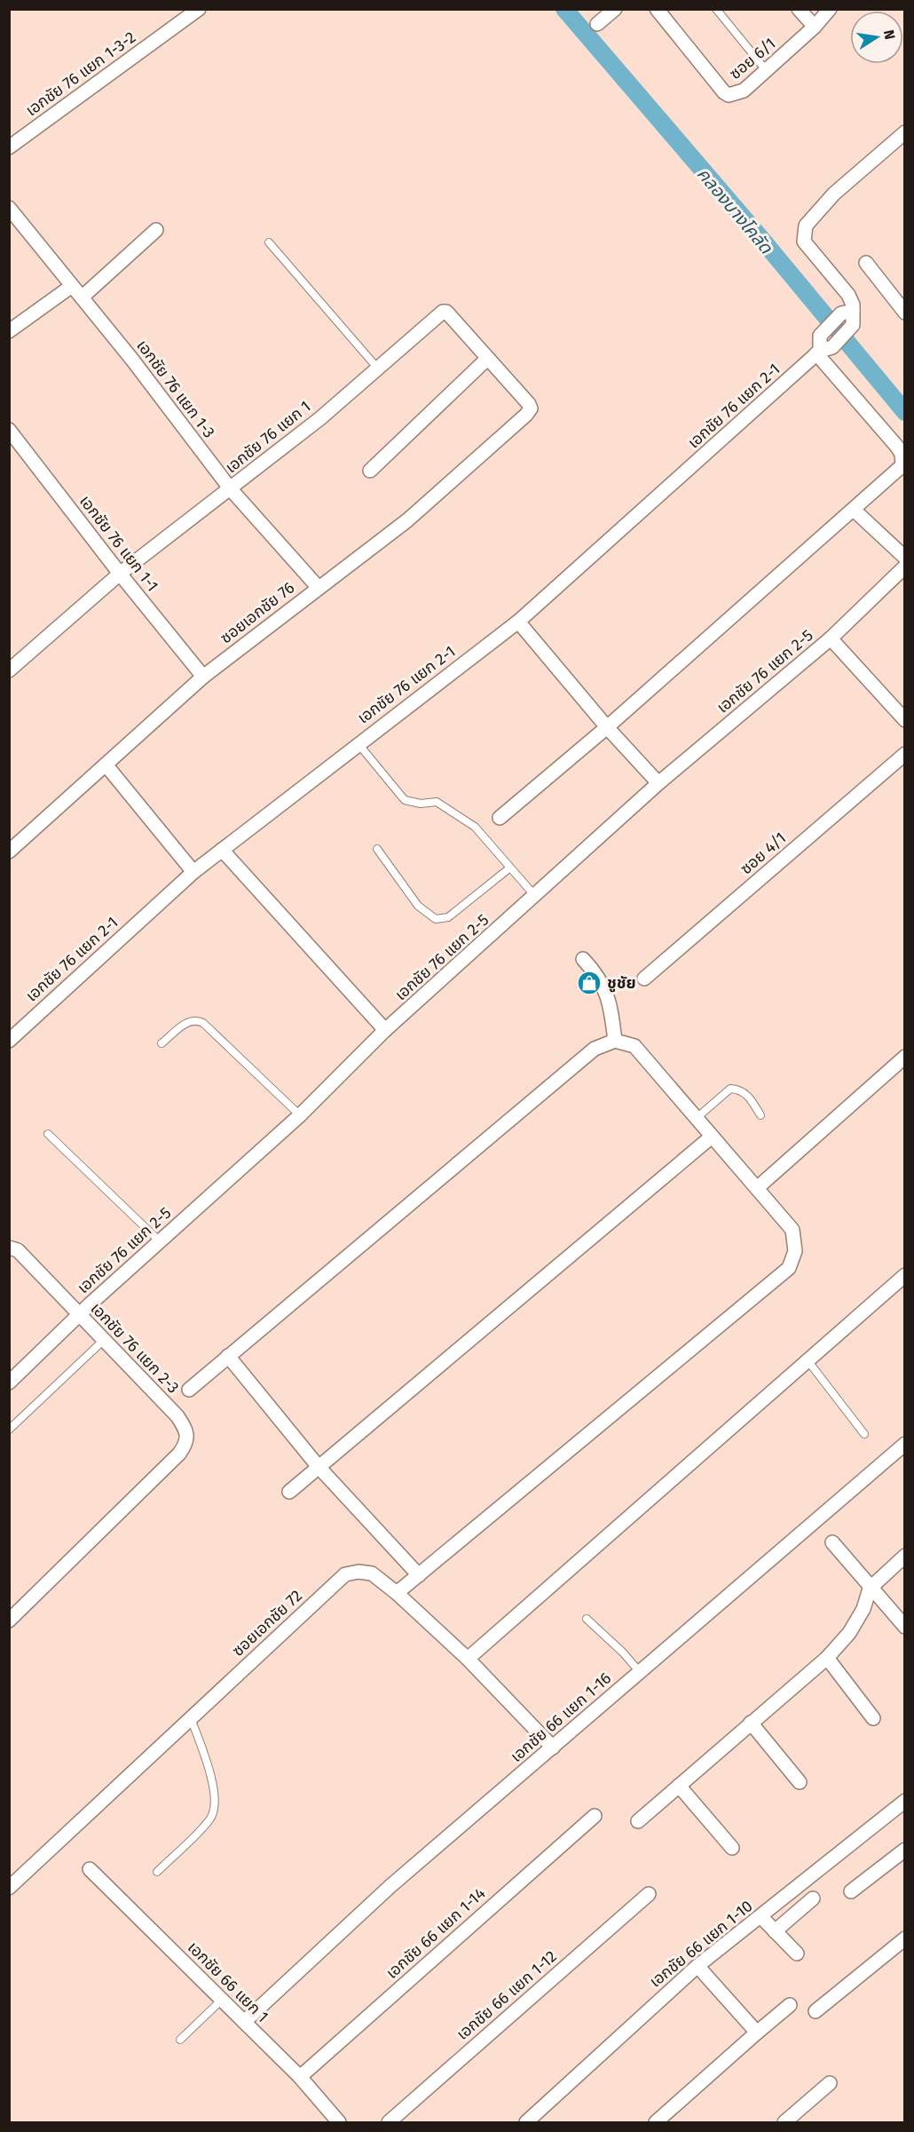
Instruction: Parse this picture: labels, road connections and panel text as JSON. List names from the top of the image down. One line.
{"streets":{"street":["ซอย 6/1","เอกชัย 76 แยก 1-3-2","เอกชัย 76 แยก 1-3","เอกชัย 76 แยก 2-1","เอกชัย 76 แยก 1","เอกชัย 76 แยก 1-1","ซอยเอกชัย 76","เอกชัย 76 แยก 2-5","ซอย 4/1","เอกชัย 76 แยก 2-3","ซอยเอกชัย 72","เอกชัย 66 แยก 1-16","เอกชัย 66 แยก 1-14","เอกชัย 66 แยก 1-10","เอกชัย 66 แยก 1","เอกชัย 66 แยก 1-12"]},"crossings":[["เอกชัย 76 แยก 1-3","เอกชัย 76 แยก 1"],["เอกชัย 76 แยก 1-3","ซอยเอกชัย 76"],["เอกชัย 76 แยก 1","เอกชัย 76 แยก 1-1"],["เอกชัย 76 แยก 1","ซอยเอกชัย 76"],["เอกชัย 76 แยก 1-1","ซอยเอกชัย 76"],["เอกชัย 76 แยก 2-5","เอกชัย 76 แยก 2-3"],["ซอยเอกชัย 72","เอกชัย 66 แยก 1-16"],["เอกชัย 66 แยก 1-16","เอกชัย 66 แยก 1"],["เอกชัย 66 แยก 1-14","เอกชัย 66 แยก 1"]],"water":["คลองบางโคลัด"],"places":{"shop":["ชูชัย"]},"north":"right"}
